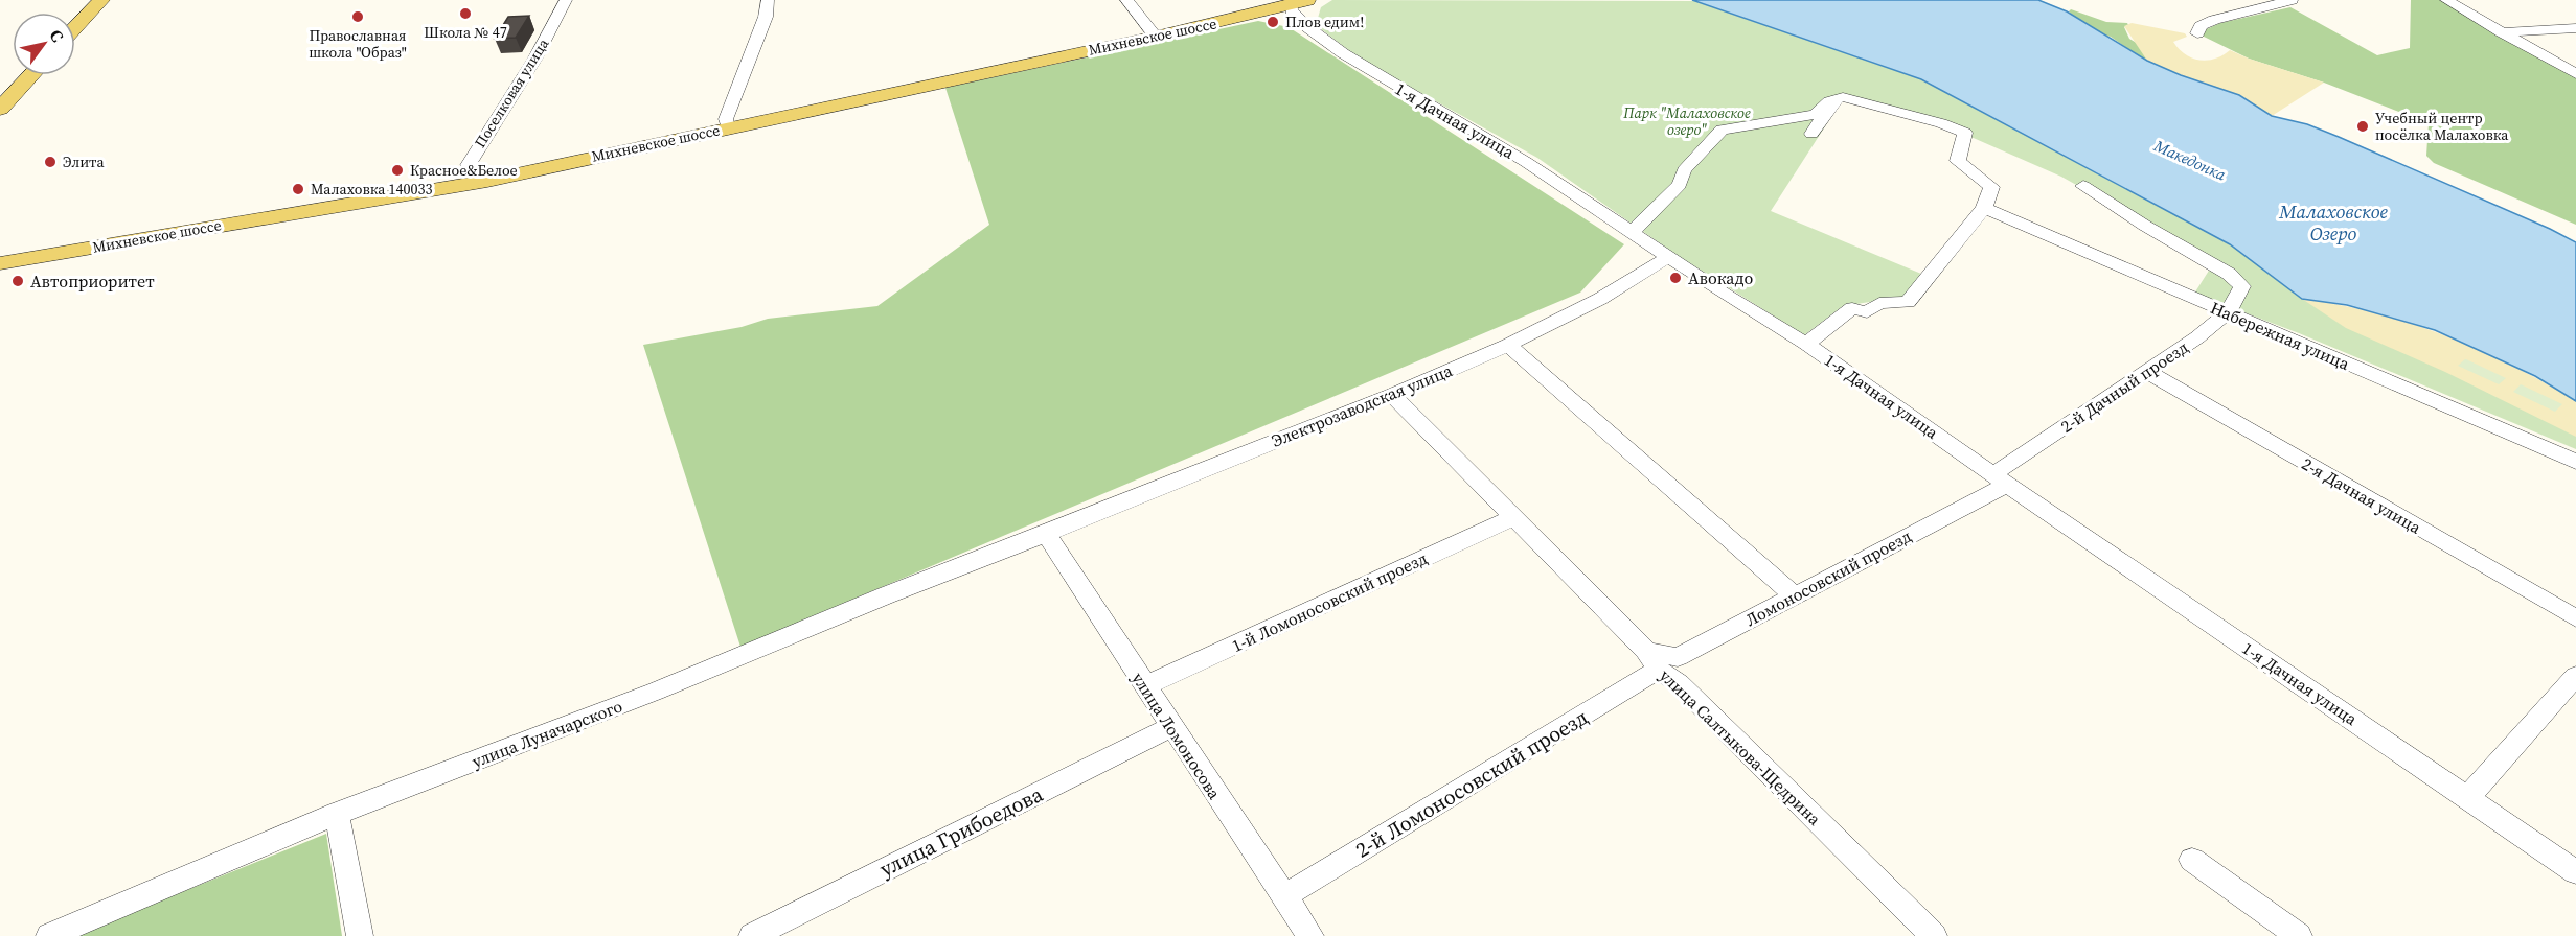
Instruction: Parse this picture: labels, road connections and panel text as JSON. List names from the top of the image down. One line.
{"streets":{"main road":["Михневское шоссе"],"street":["Поселковая улица","1-я Дачная улица","Набережная улица","2-й Дачный проезд","Электрозаводская улица","2-я Дачная улица","Ломоносовский проезд","1-й Ломоносовский проезд","улица Луначарского","улица Ломоносова","улица Салтыкова-Щедрина","2-й Ломоносовский проезд","улица Грибоедова"]},"crossings":[["Михневское шоссе","Поселковая улица"],["Михневское шоссе","1-я Дачная улица"],["1-я Дачная улица","2-й Дачный проезд"],["1-я Дачная улица","Электрозаводская улица"],["1-я Дачная улица","Ломоносовский проезд"],["Набережная улица","2-й Дачный проезд"],["2-й Дачный проезд","2-я Дачная улица"],["2-й Дачный проезд","Ломоносовский проезд"],["Электрозаводская улица","улица Луначарского"],["Электрозаводская улица","улица Ломоносова"],["Электрозаводская улица","улица Салтыкова-Щедрина"],["Ломоносовский проезд","улица Салтыкова-Щедрина"],["Ломоносовский проезд","2-й Ломоносовский проезд"],["1-й Ломоносовский проезд","улица Ломоносова"],["1-й Ломоносовский проезд","улица Салтыкова-Щедрина"],["улица Луначарского","улица Ломоносова"],["улица Ломоносова","2-й Ломоносовский проезд"],["улица Ломоносова","улица Грибоедова"],["улица Салтыкова-Щедрина","2-й Ломоносовский проезд"]],"water":["Македонка","Малаховское Озеро"],"parks":["Парк \"Малаховское озеро\""],"places":["Школа № 47","Православная школа \"Образ\"","Плов едим!","Учебный центр посёлка Малаховка","Элита","Красное&Белое","Малаховка 140033","Авокадо","Автоприоритет"],"north":"top right"}
